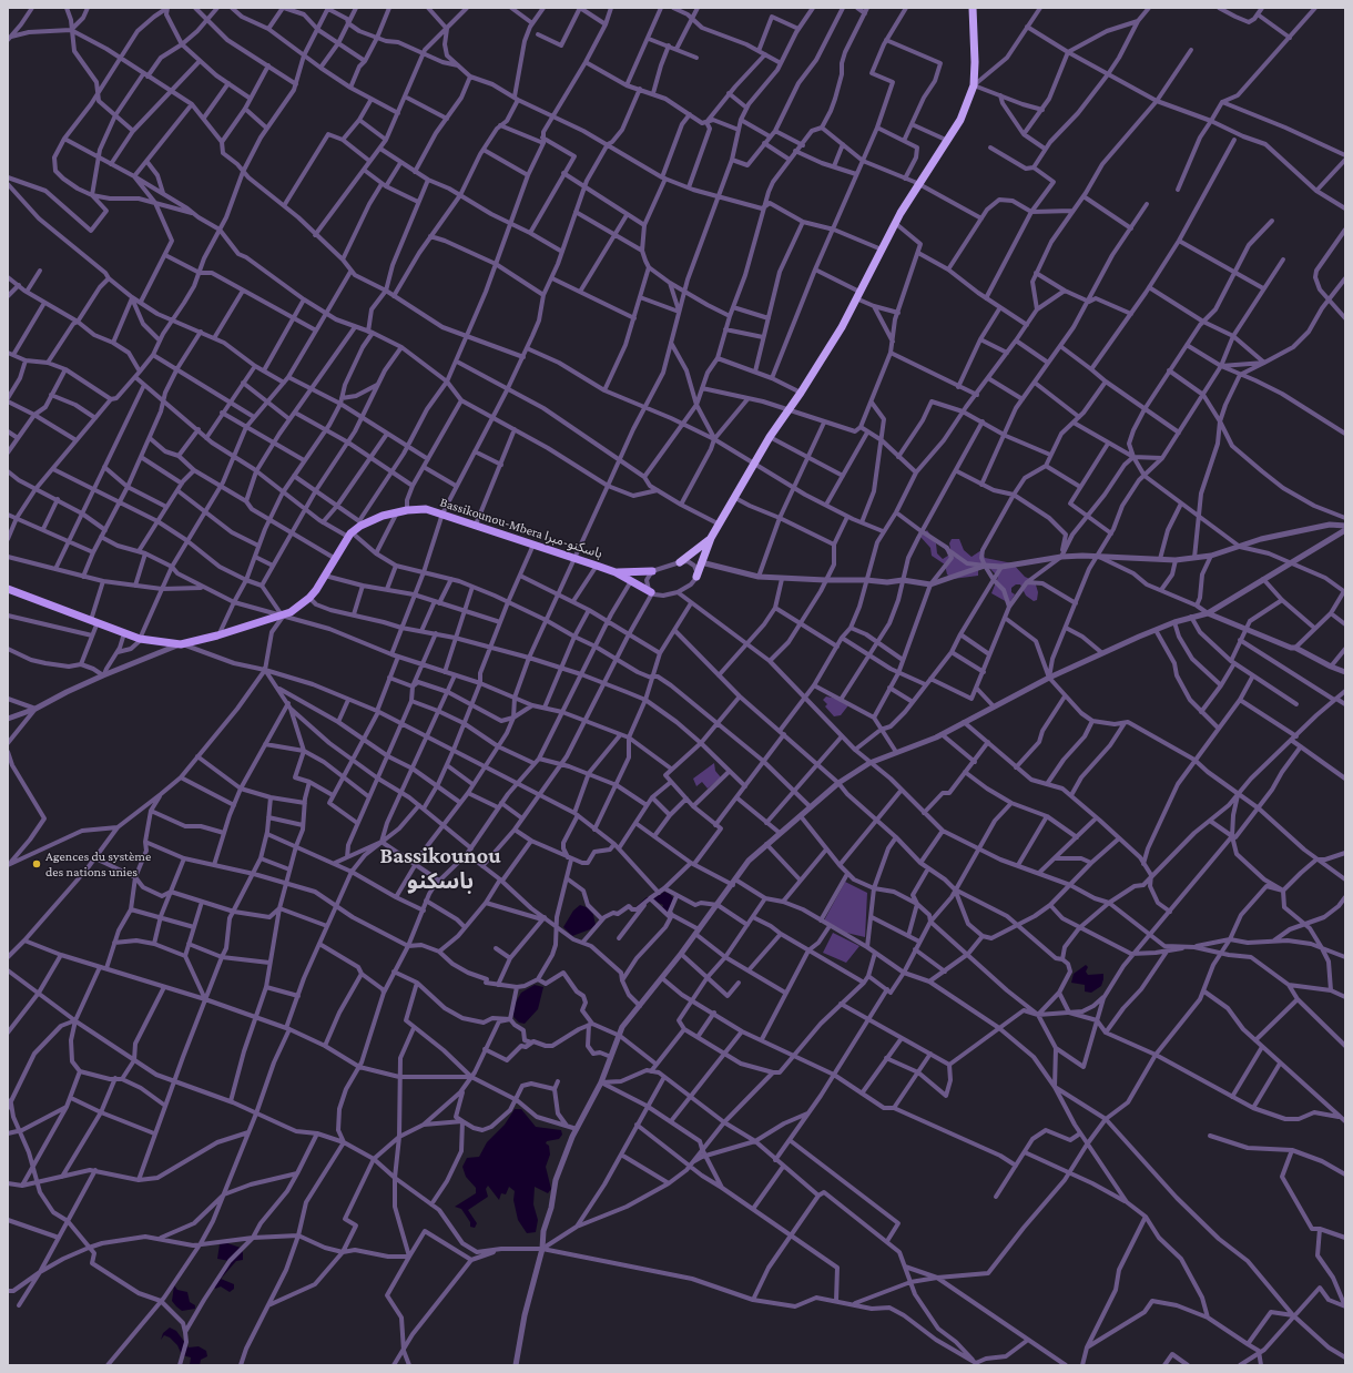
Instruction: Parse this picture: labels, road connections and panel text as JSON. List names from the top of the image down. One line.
{"streets":{"main road":["Bassikounou-Mbera باسكنو-مبرا"]},"districts":["Bassikounou باسكنو"],"places":["Agences du système des nations unies"]}
